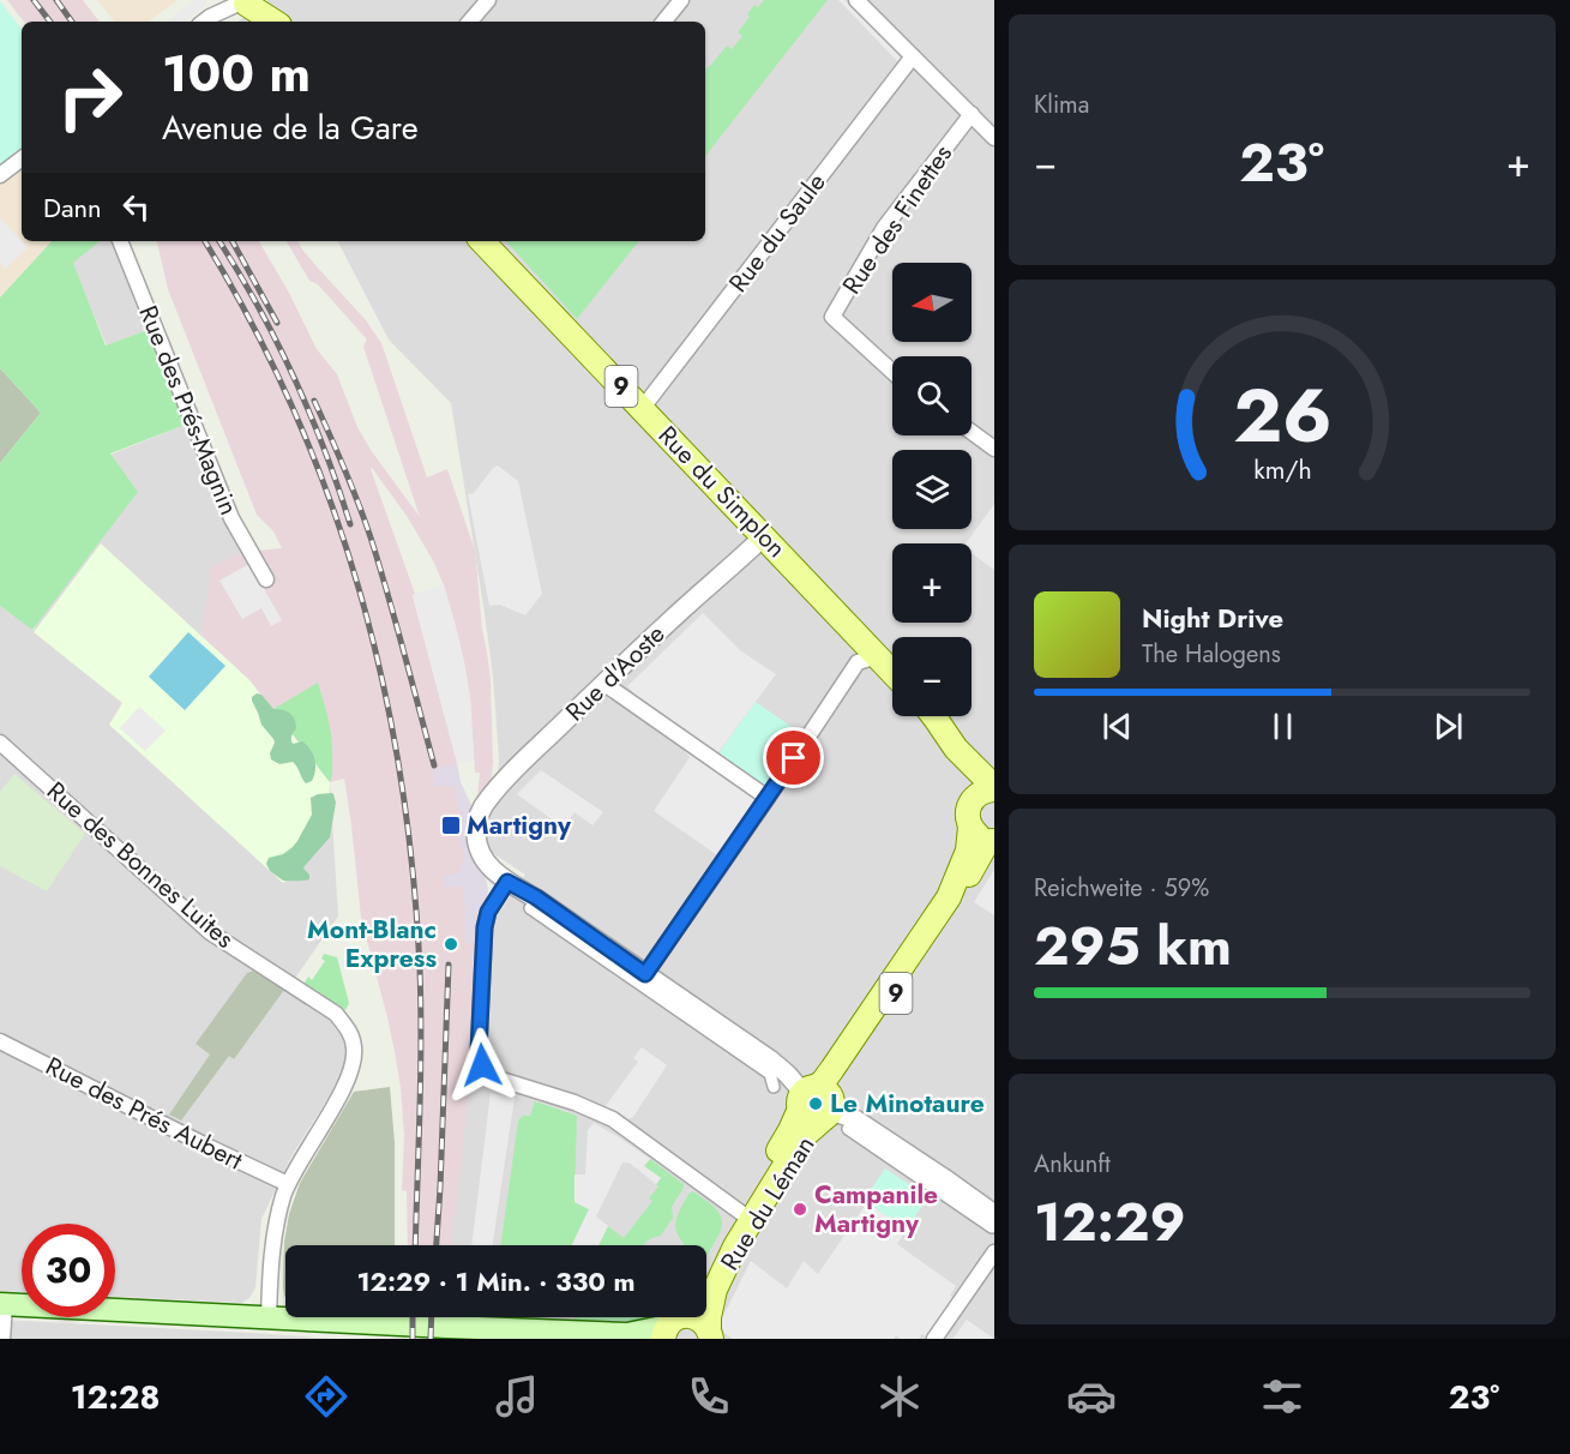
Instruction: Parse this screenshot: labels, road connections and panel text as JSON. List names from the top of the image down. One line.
{"streets":{"main road":["9","Rue du Simplon","Rue du Léman"],"street":["Rue des Finettes","Rue du Saule","Rue des Prés-Magnin","Rue d'Aoste","Rue des Bonnes Luites","Rue des Prés Aubert"]},"crossings":[["Rue du Saule","Rue du Simplon"],["9","Rue du Léman"],["Rue du Simplon","Rue d'Aoste"],["Rue des Bonnes Luites","Rue des Prés Aubert"]],"places":{"transit":["Martigny"],"other":["Mont-Blanc Express","Le Minotaure","Campanile Martigny"]},"north":"left","page":{"tile":["Klima",["Reichweite · 59%","295 km"],["Ankunft","12:29"]],"turn":["100 m","Avenue de la Gare"],"heat":["−","23°","+"],"then":"Dann","map_buttons":["+","−"],"song":["Night Drive","The Halogens"],"limit":"30","trip":"12:29 · 1 Min. · 330 m","tabs":["12:28","23°"],"gauge":["26","km/h"]}}
